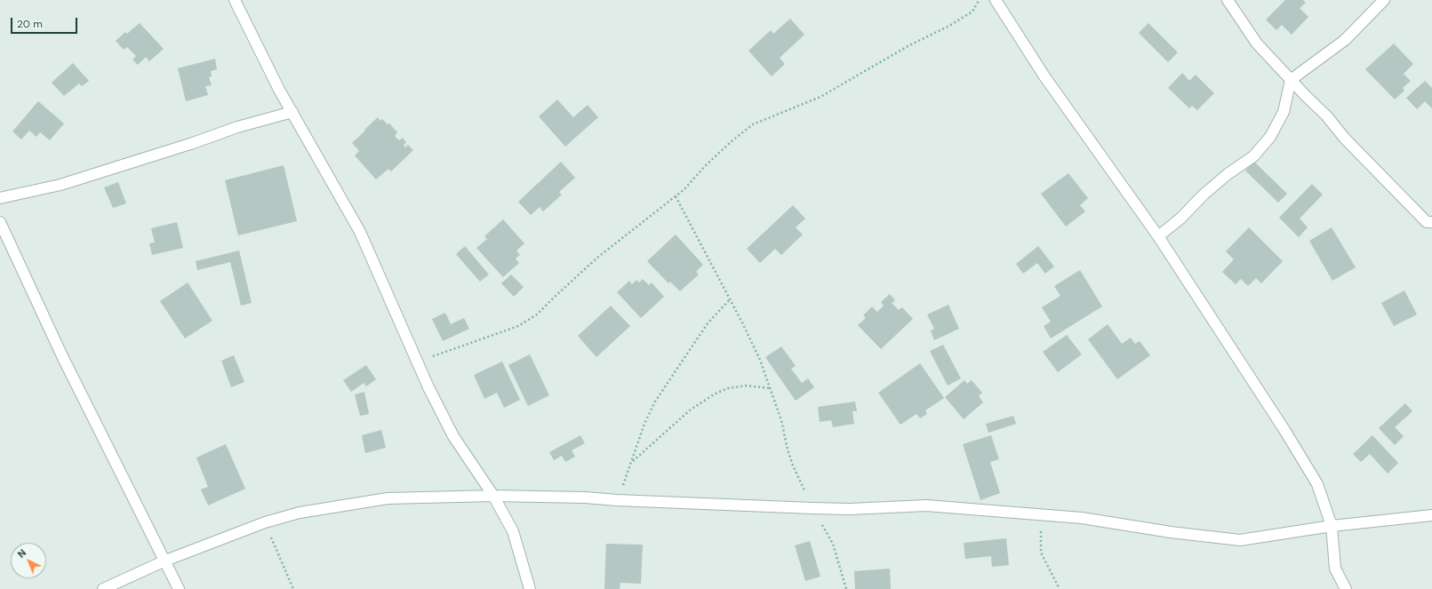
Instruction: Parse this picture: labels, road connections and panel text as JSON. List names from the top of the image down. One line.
{"scale_bar":"20 m","north":"top left"}
